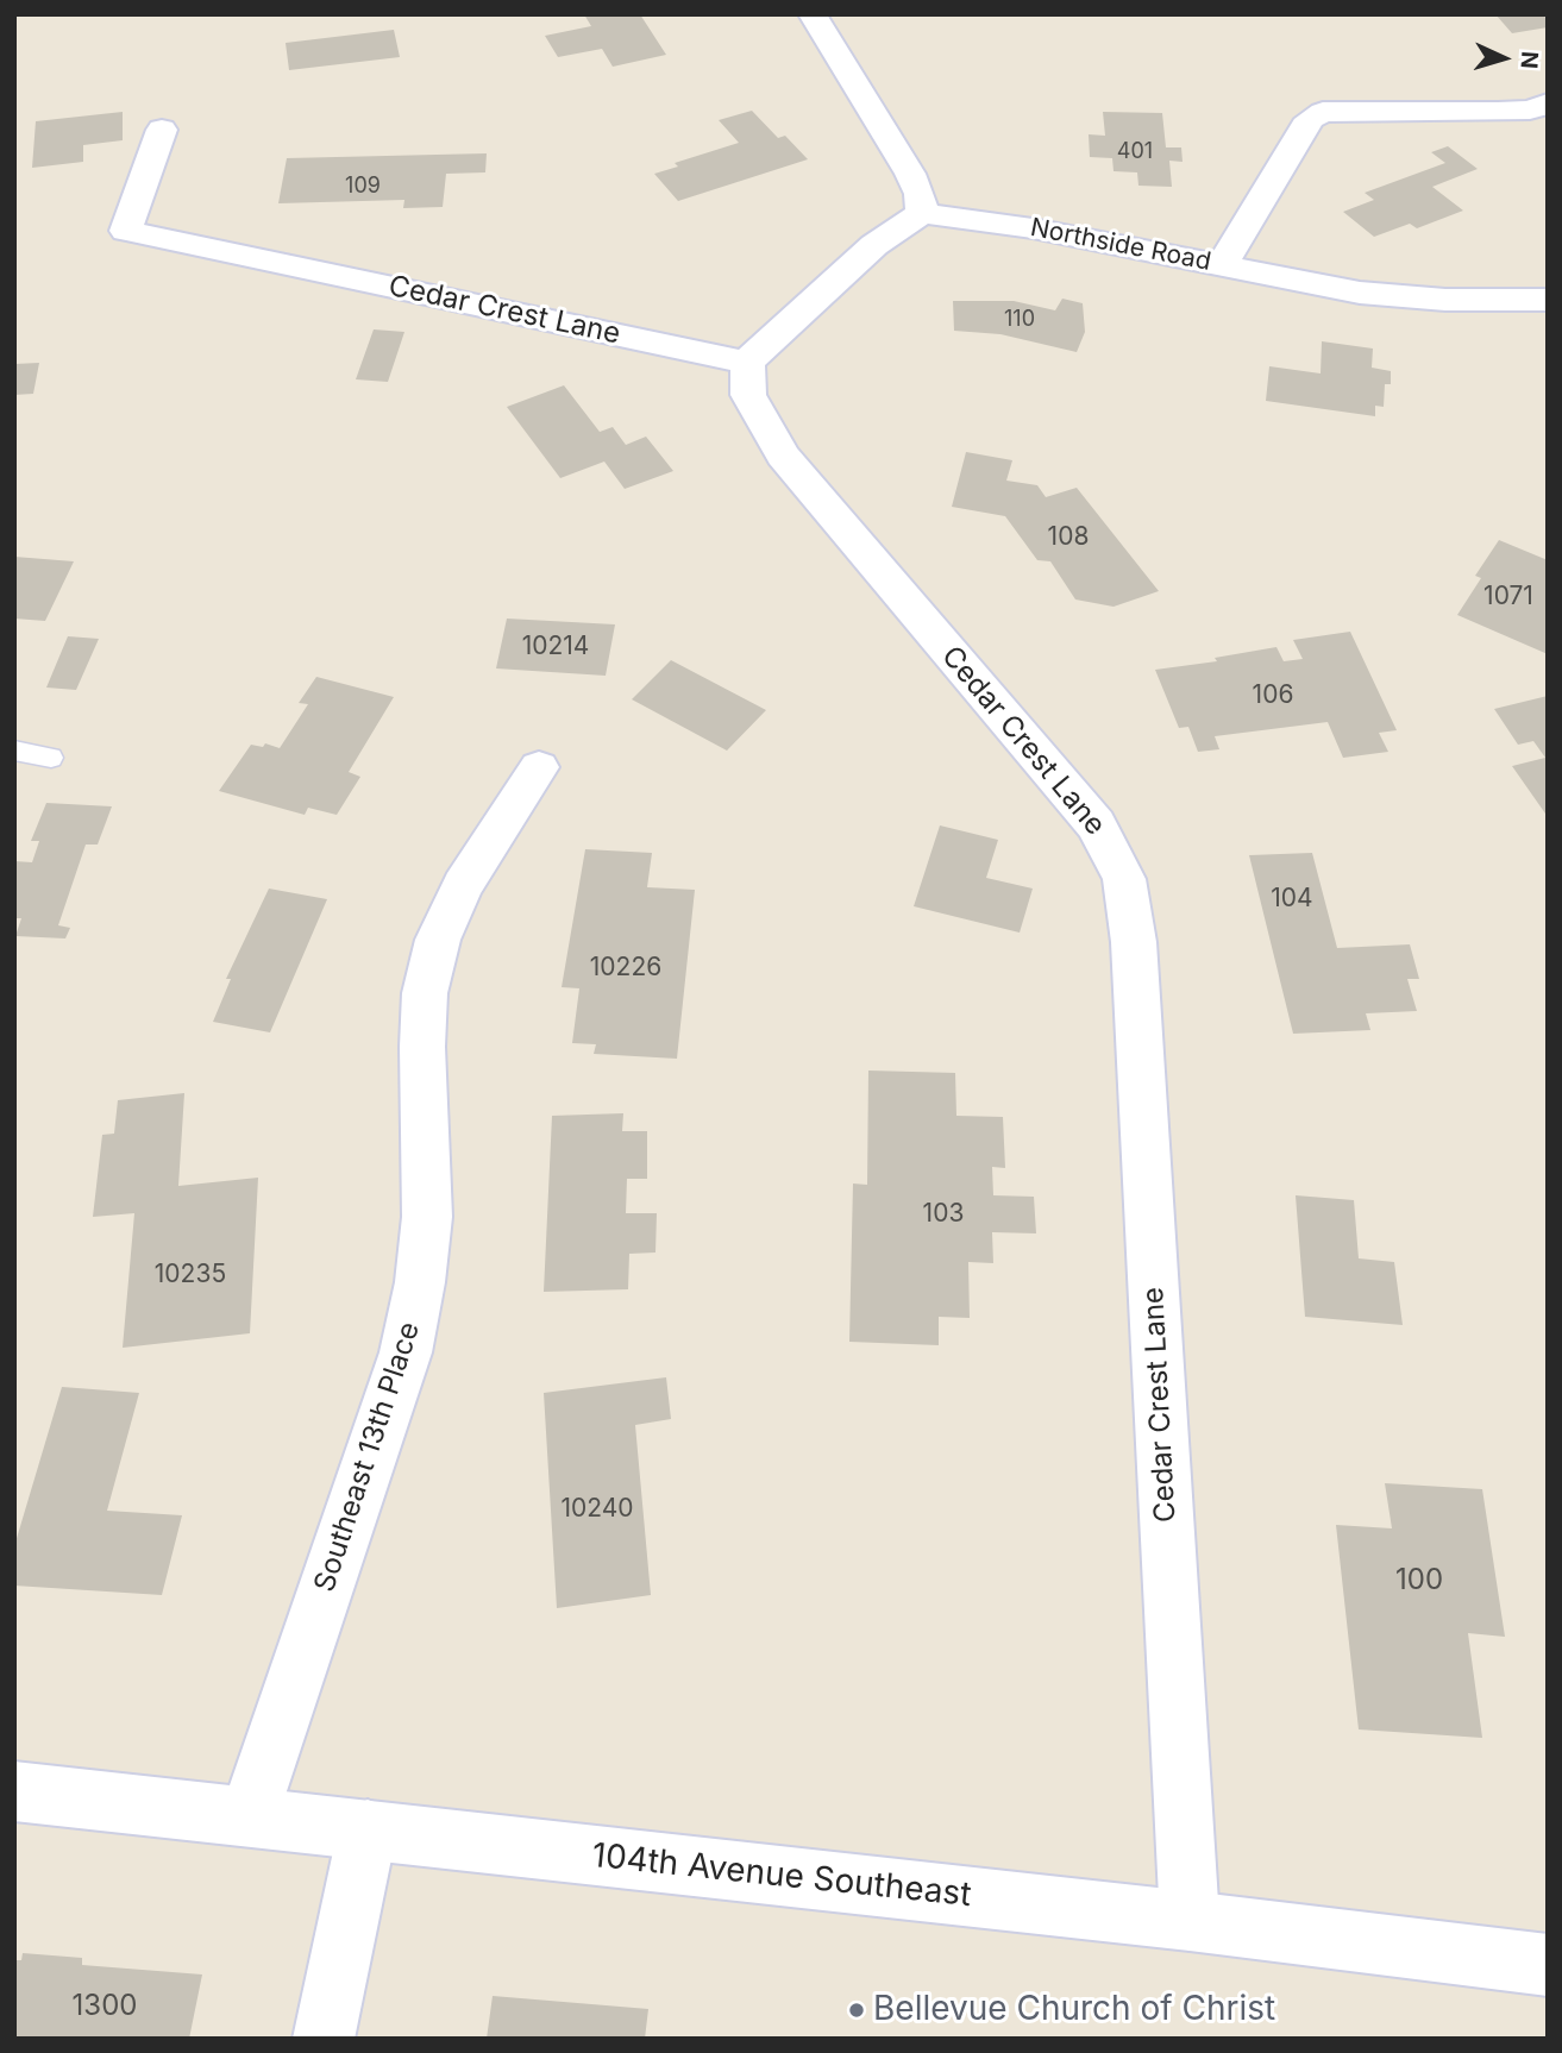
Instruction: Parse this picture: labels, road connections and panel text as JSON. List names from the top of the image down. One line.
{"streets":{"street":["Northside Road","Cedar Crest Lane","Southeast 13th Place","104th Avenue Southeast"]},"crossings":[["Cedar Crest Lane","104th Avenue Southeast"],["Southeast 13th Place","104th Avenue Southeast"]],"places":["Bellevue Church of Christ"],"house_numbers":["401","109","110","108","1071","10214","106","104","10226","103","10235","10240","100","1300"],"north":"right"}
